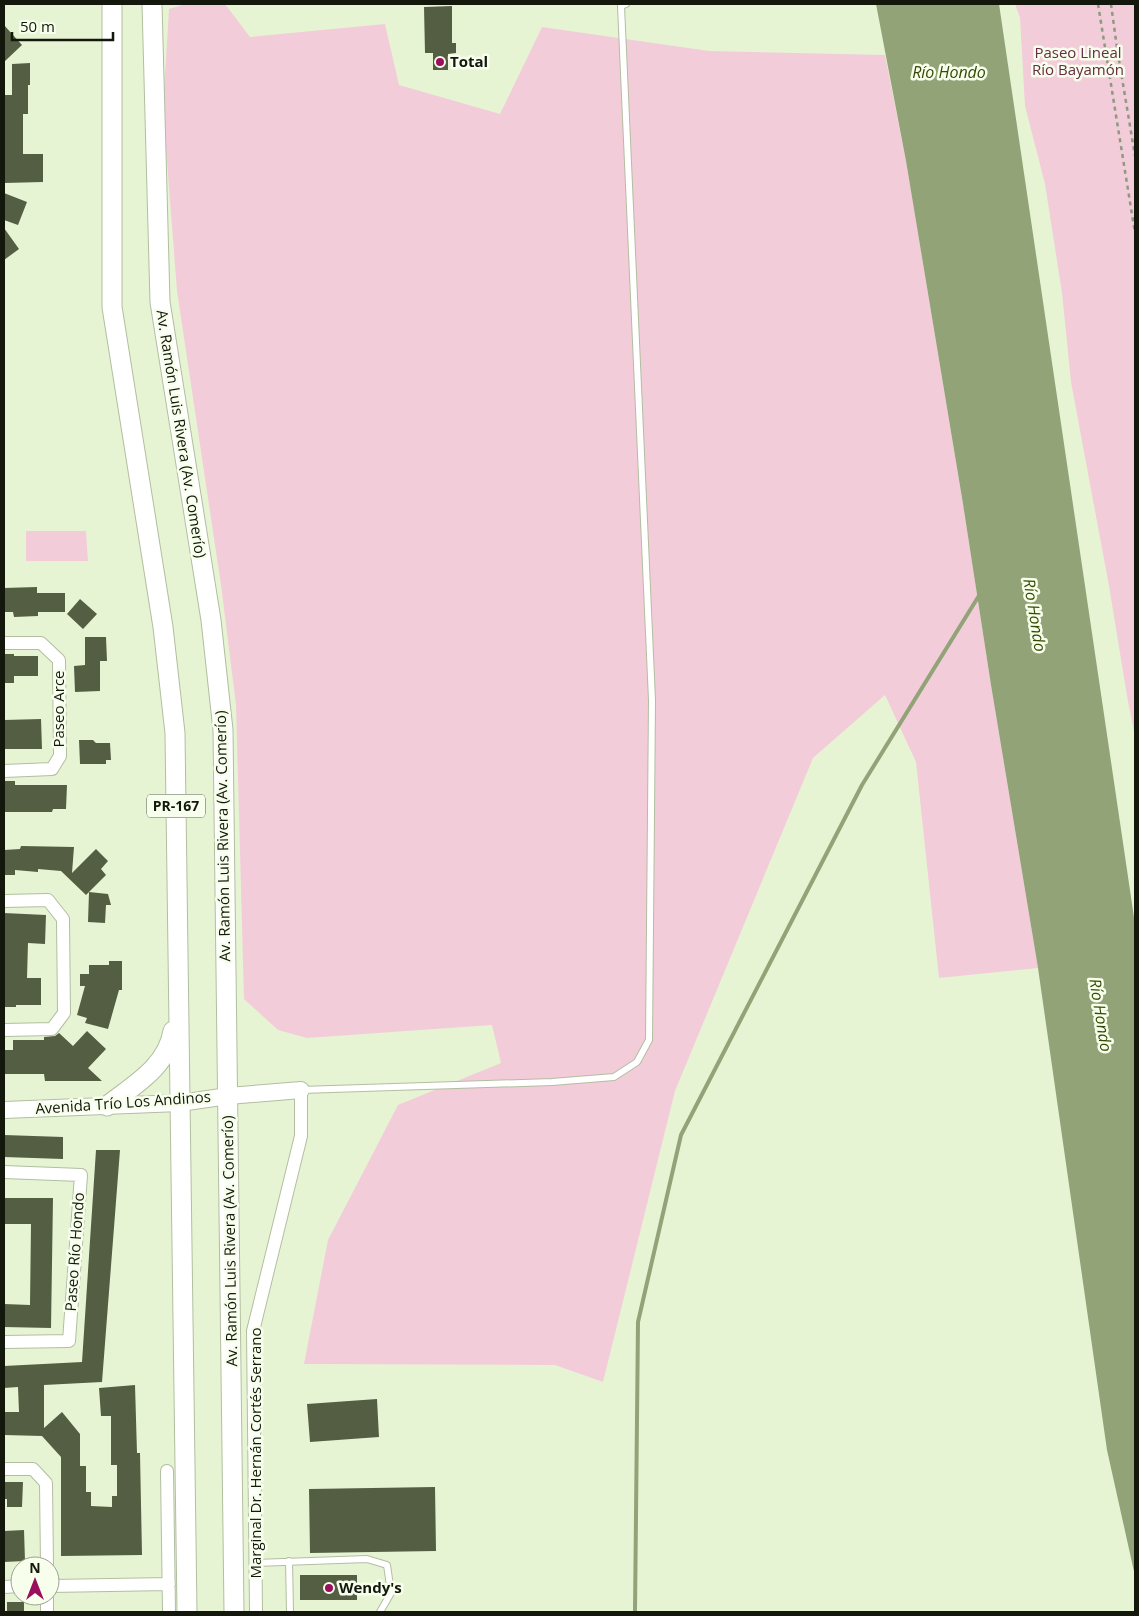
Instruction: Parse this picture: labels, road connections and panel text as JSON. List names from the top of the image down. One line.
{"streets":{"main road":["Av. Ramón Luis Rivera (Av. Comerío)","PR-167"],"street":["Paseo Arce","Avenida Trío Los Andinos","Paseo Río Hondo","Marginal Dr. Hernán Cortés Serrano"]},"crossings":[["Av. Ramón Luis Rivera (Av. Comerío)","Avenida Trío Los Andinos"],["PR-167","Avenida Trío Los Andinos"],["Avenida Trío Los Andinos","Marginal Dr. Hernán Cortés Serrano"]],"water":["Río Hondo"],"parks":["Paseo Lineal Río Bayamón"],"places":["Total","Wendy's"],"scale_bar":"50 m","north":"top"}
